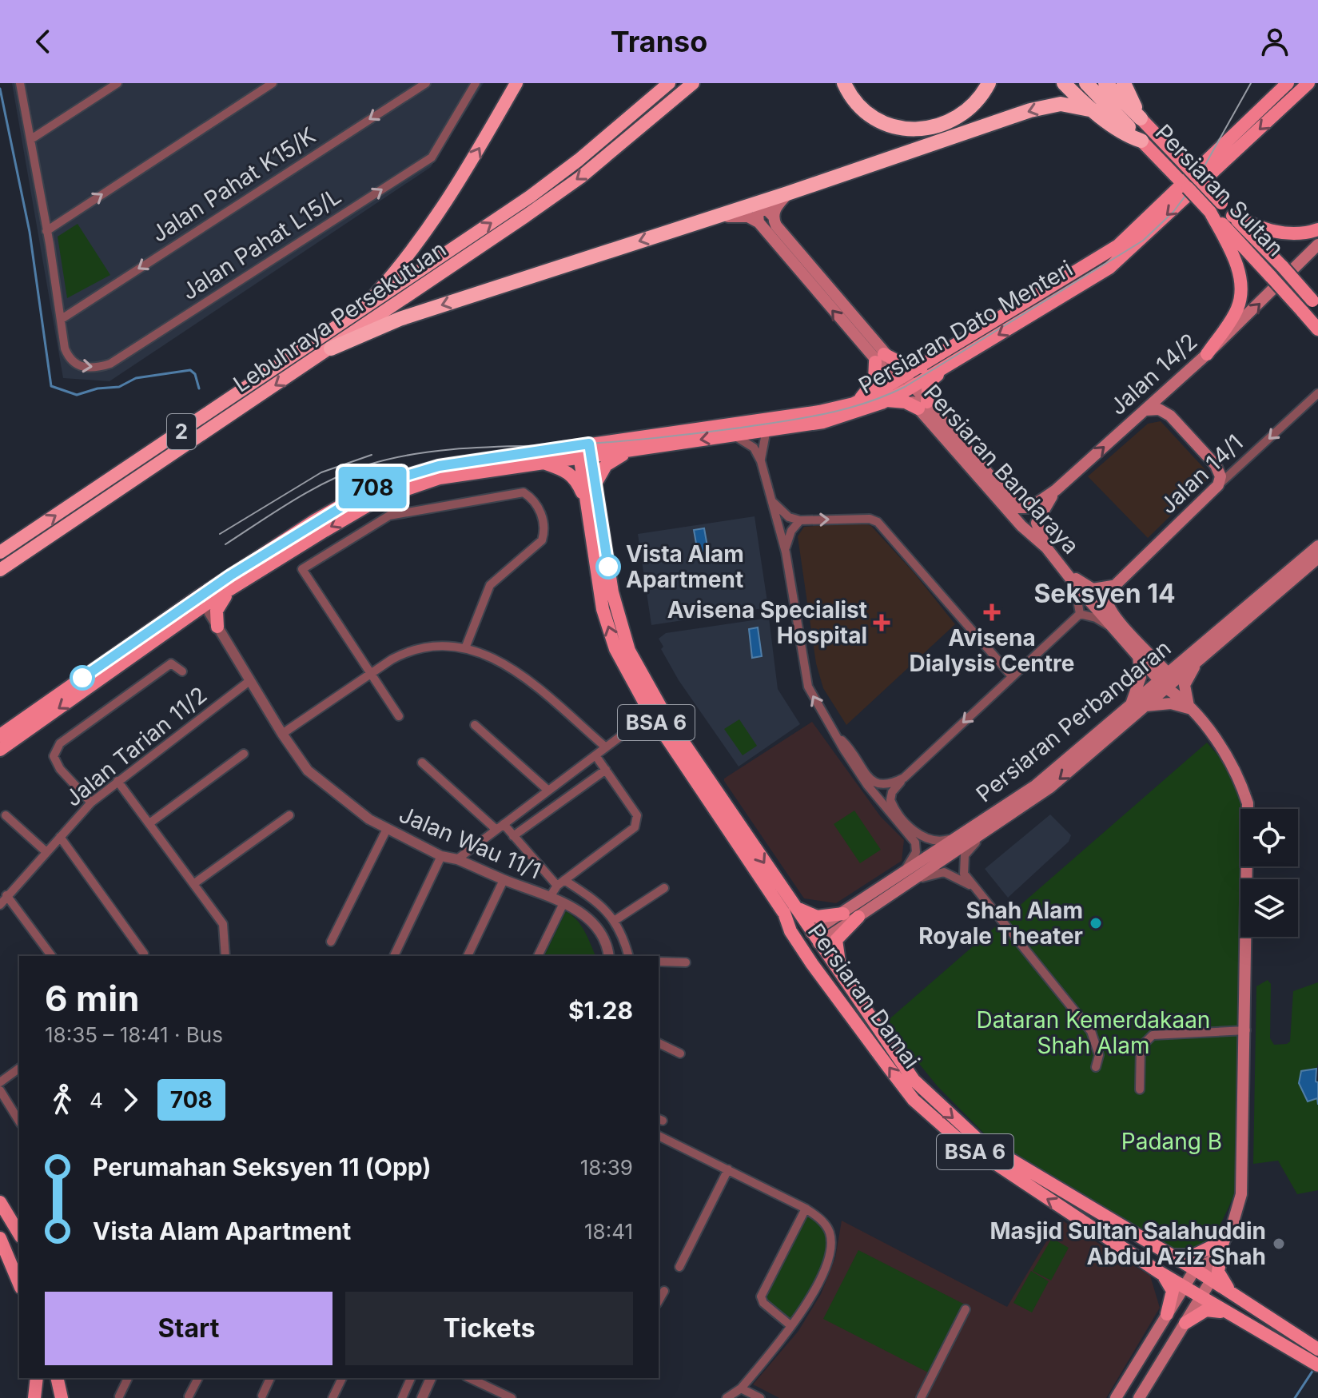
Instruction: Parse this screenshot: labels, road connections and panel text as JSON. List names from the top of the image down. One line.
{"streets":{"highway":["Persiaran Sultan","Lebuhraya Persekutuan","2"],"main road":["Persiaran Dato Menteri","Jalan 14/2","Persiaran Bandaraya","Jalan 14/1","Persiaran Perbandaran","BSA 6","Persiaran Damai"],"street":["Jalan Pahat K15/K","Jalan Pahat L15/L","Jalan Tarian 11/2","Jalan Wau 11/1"]},"crossings":[["Jalan Pahat K15/K","Jalan Pahat L15/L"],["Persiaran Dato Menteri","Persiaran Bandaraya"],["Persiaran Dato Menteri","Jalan Wau 11/1"],["Persiaran Dato Menteri","Persiaran Damai"],["Jalan 14/2","Persiaran Bandaraya"],["Persiaran Bandaraya","Jalan 14/1"],["Persiaran Bandaraya","Persiaran Perbandaran"],["Persiaran Perbandaran","Persiaran Damai"],["Jalan Tarian 11/2","Jalan Wau 11/1"]],"one_way":["Jalan Pahat K15/K","Jalan Pahat L15/L","Jalan 14/2","Jalan 14/1"],"districts":["Seksyen 14"],"parks":["Dataran Kemerdakaan Shah Alam","Padang B"],"places":{"other":["Vista Alam Apartment","Shah Alam Royale Theater","Masjid Sultan Salahuddin Abdul Aziz Shah"],"health":["Avisena Dialysis Centre","Avisena Specialist Hospital"]},"lines":["bus line 708"],"page":{"header":"Transo","on_map":"708","heading":["6 min","18:35 – 18:41 · Bus","$1.28"],"legs":["4","708"],"list":[{"name":"Perumahan Seksyen 11 (Opp)","value":"18:39"},{"name":"Vista Alam Apartment","value":"18:41"}],"buttons":["Start","Tickets"]}}
